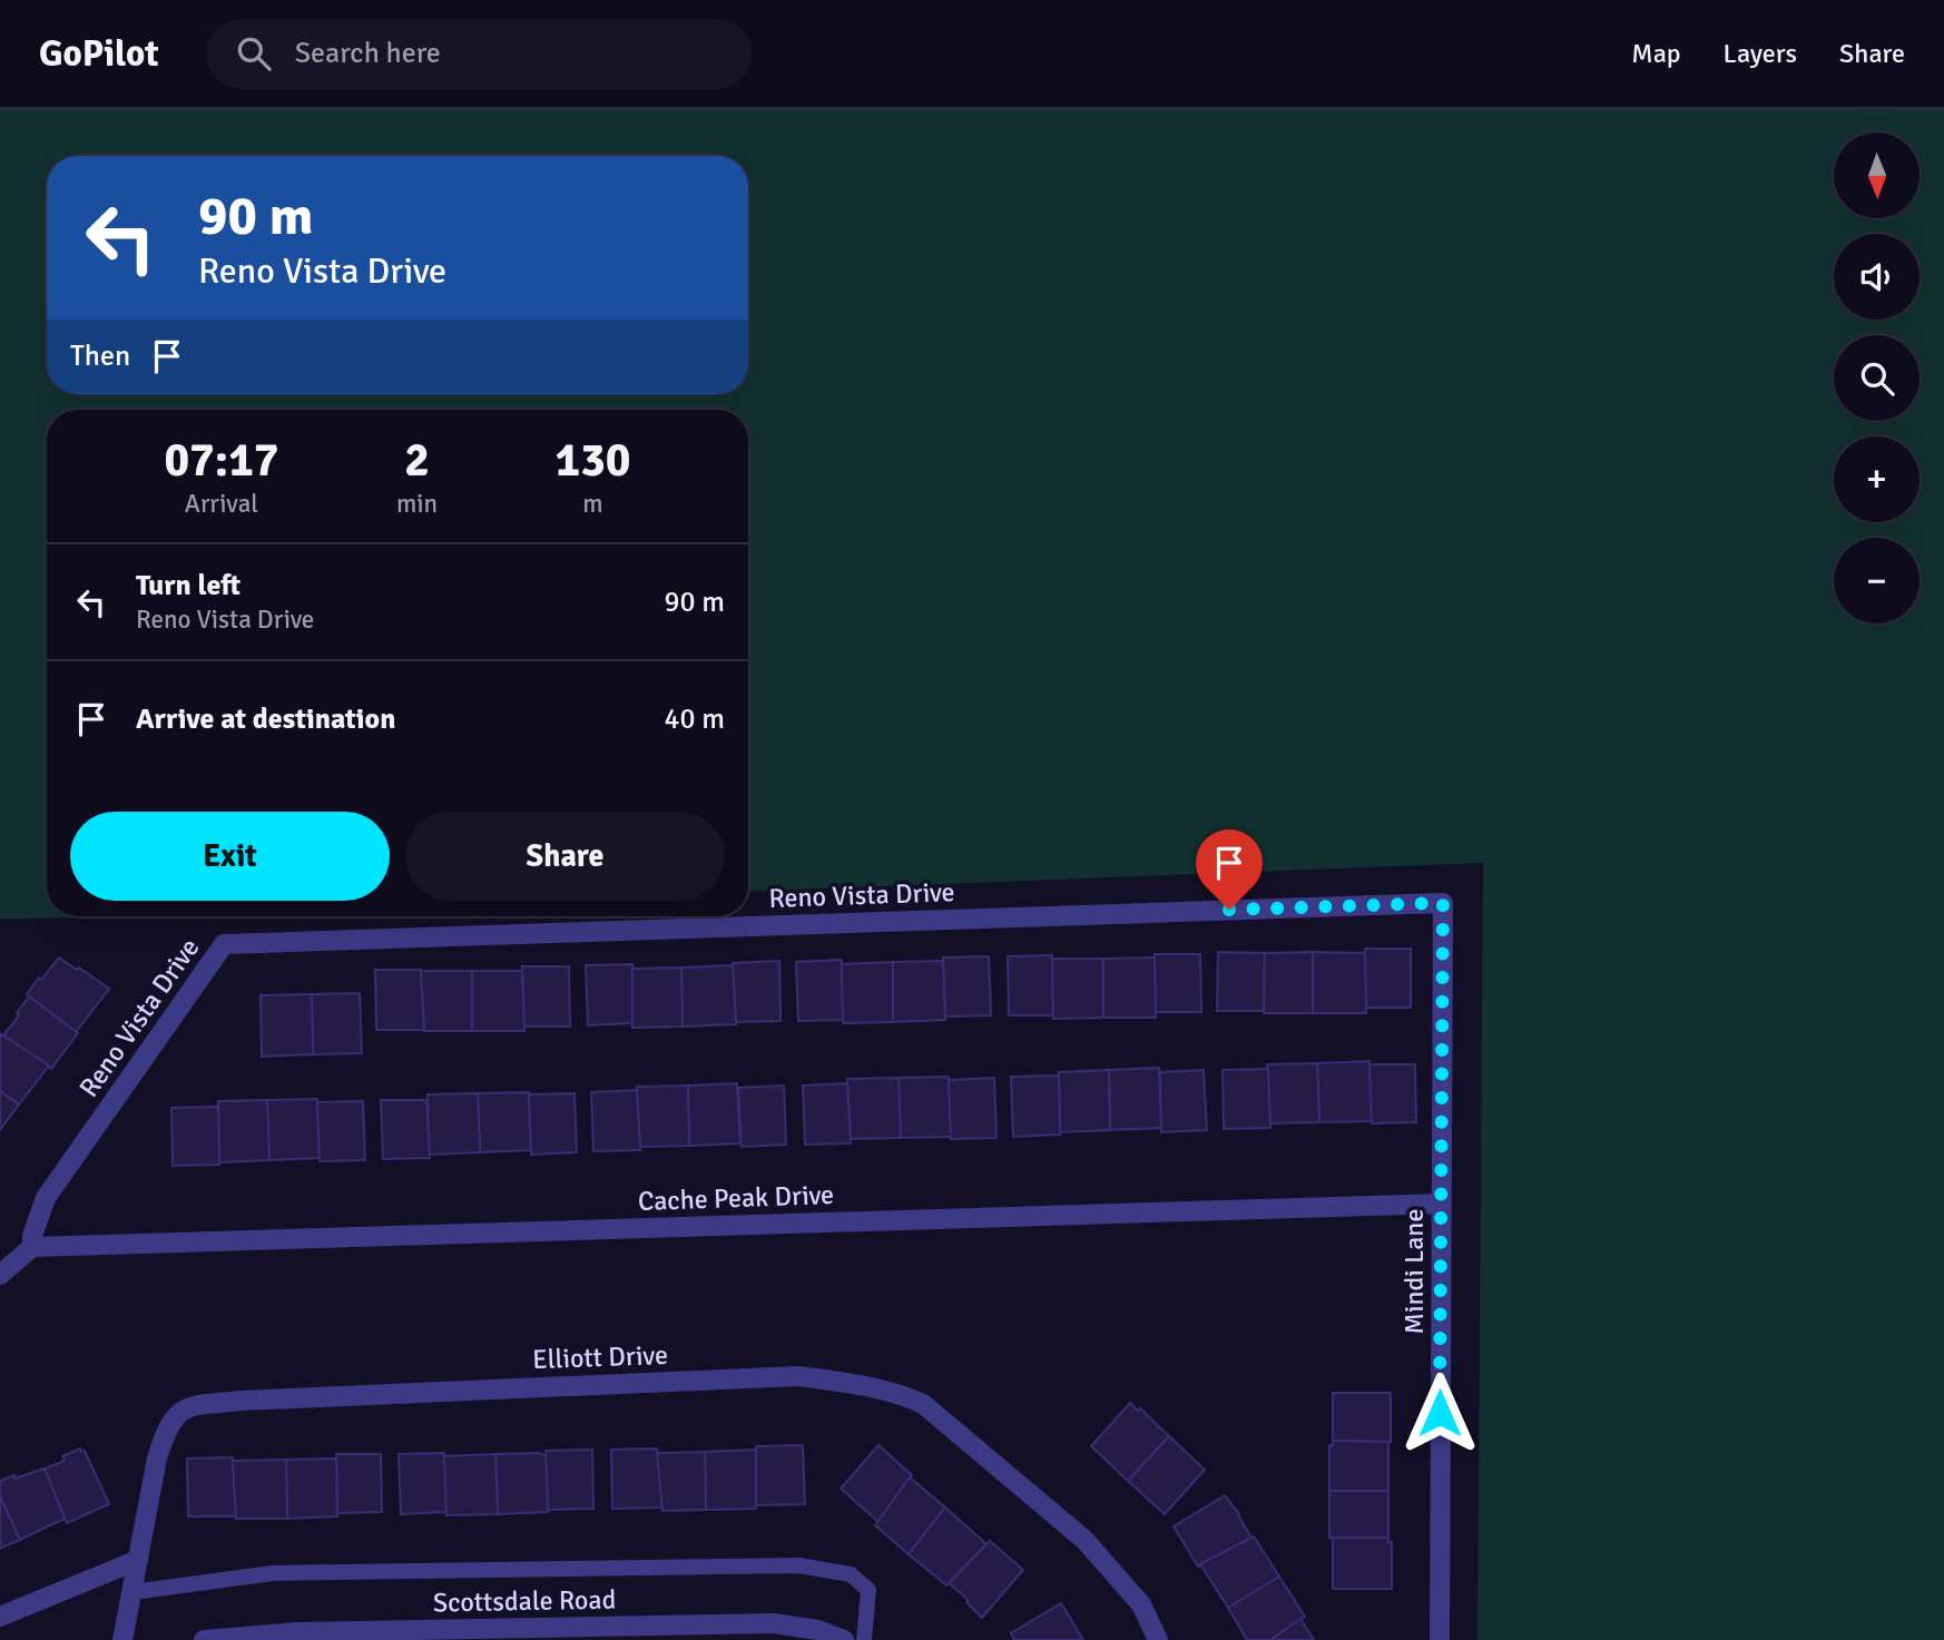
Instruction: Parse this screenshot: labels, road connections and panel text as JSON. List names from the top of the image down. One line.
{"streets":{"street":["Reno Vista Drive","Cache Peak Drive","Mindi Lane","Elliott Drive","Scottsdale Road"]},"crossings":[["Reno Vista Drive","Cache Peak Drive"],["Reno Vista Drive","Mindi Lane"],["Cache Peak Drive","Mindi Lane"]],"north":"bottom","page":{"header":"GoPilot","search":"Search here","nav":["Map","Layers","Share"],"map_buttons":["+","−"],"turn":["90 m","Reno Vista Drive"],"then":"Then","eta":["07:17","Arrival","2","min","130","m"],"list":[{"name":"Turn left","note":"Reno Vista Drive","value":"90 m"},{"name":"Arrive at destination","value":"40 m"}],"buttons":["Exit","Share"]}}
